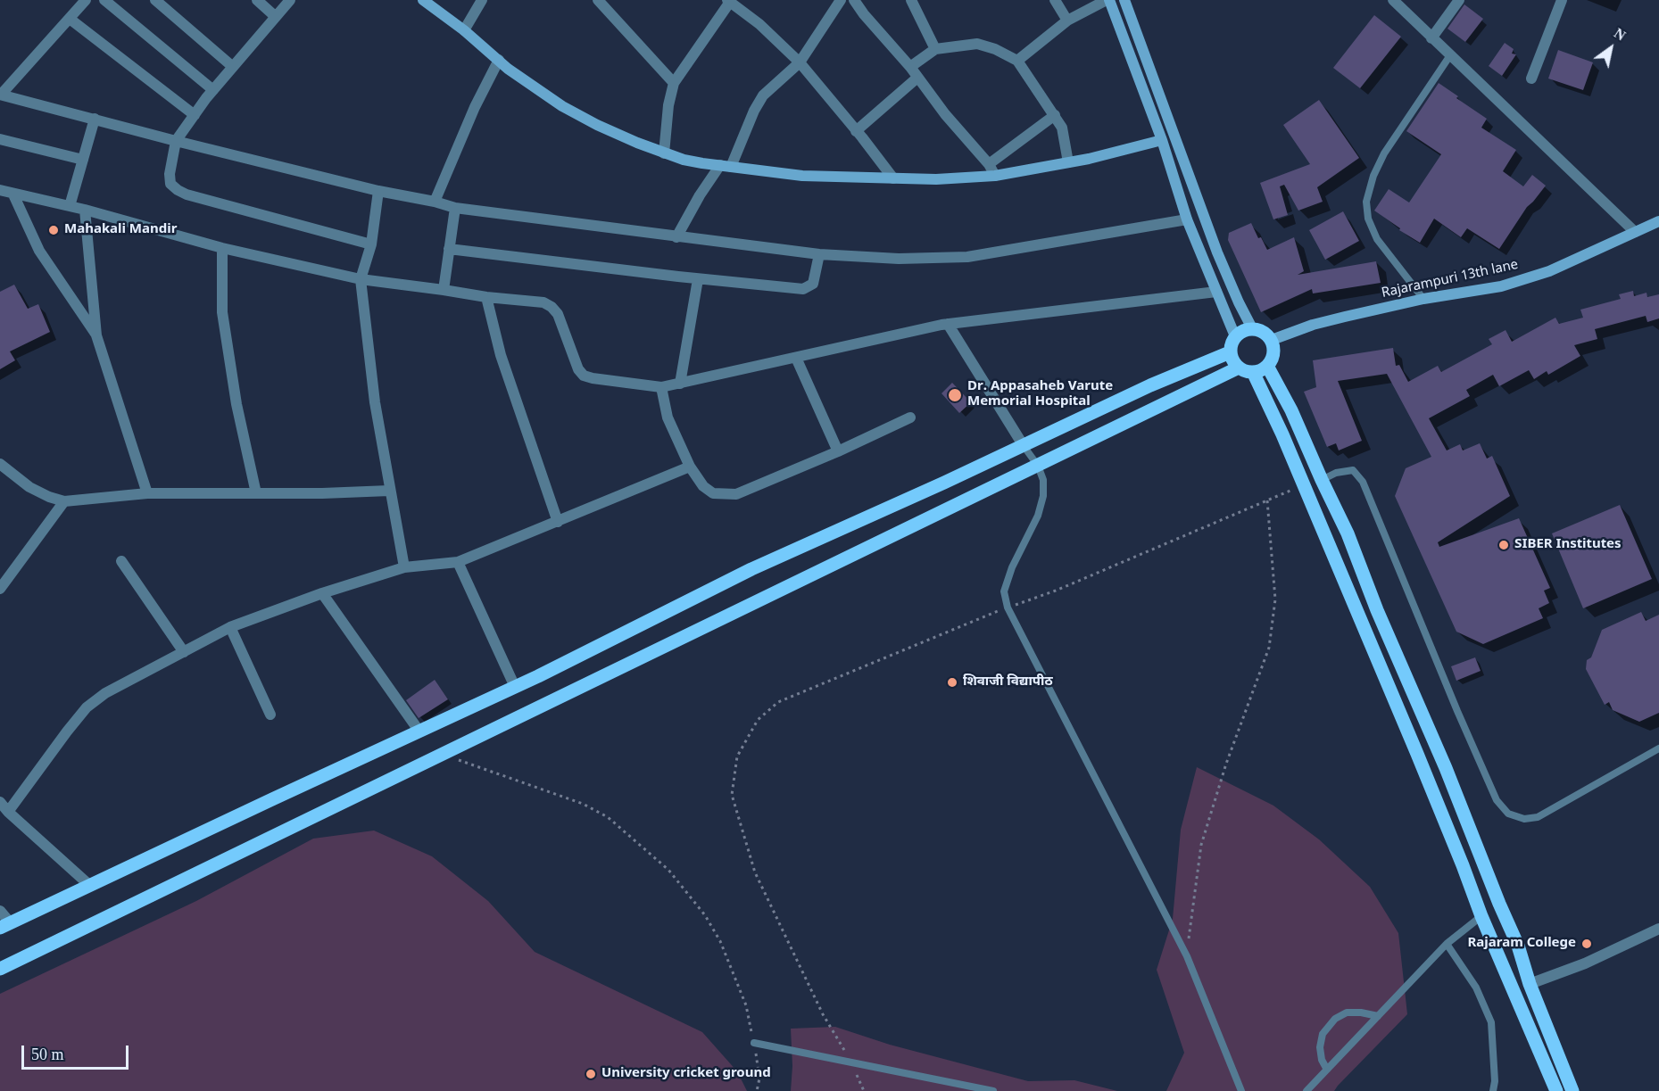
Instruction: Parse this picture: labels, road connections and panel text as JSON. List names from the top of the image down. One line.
{"streets":{"street":["Rajarampuri 13th lane"]},"places":["Mahakali Mandir","Dr. Appasaheb Varute Memorial Hospital","SIBER Institutes","शिवाजी विद्यापीठ","Rajaram College","University cricket ground"],"scale_bar":"50 m","north":"top right"}
